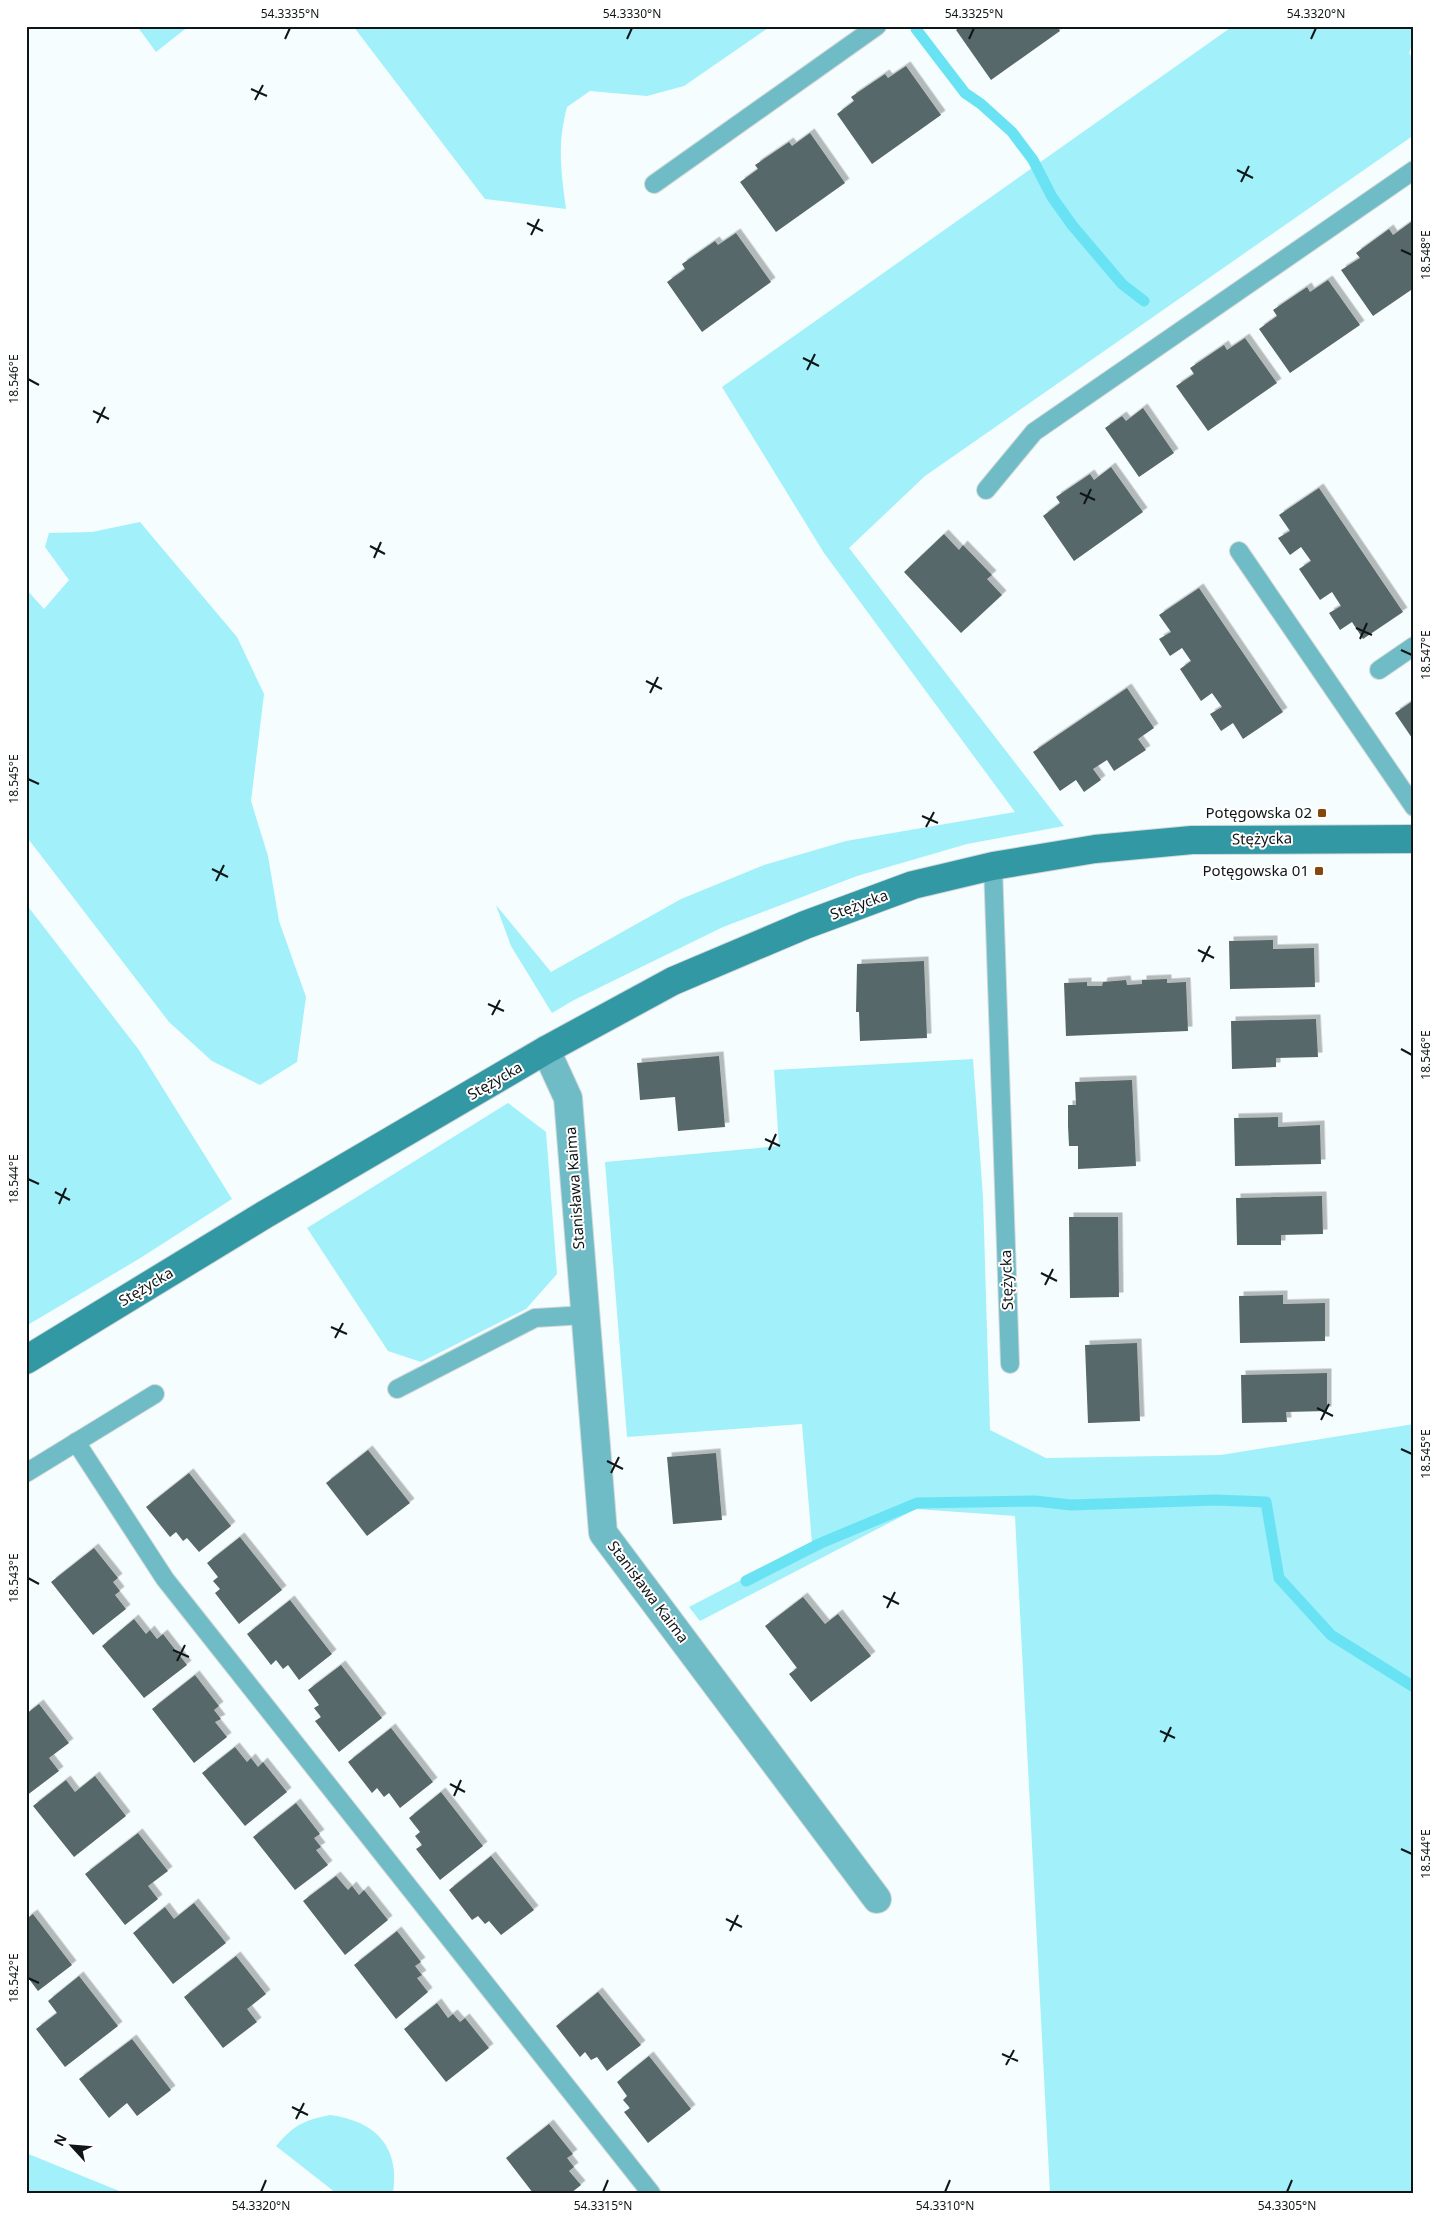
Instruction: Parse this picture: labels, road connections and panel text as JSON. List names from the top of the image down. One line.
{"streets":{"street":["Stężycka","Stanisława Kaima"]},"crossings":[["Stężycka","Stanisława Kaima"]],"places":{"transit":["Potęgowska 02","Potęgowska 01"]},"north":"top left","coordinates":["54.3335°N","54.3330°N","54.3325°N","54.3320°N","18.548°E","18.546°E","18.547°E","18.545°E","18.544°E","18.543°E","18.542°E","54.3315°N","54.3310°N","54.3305°N"]}
